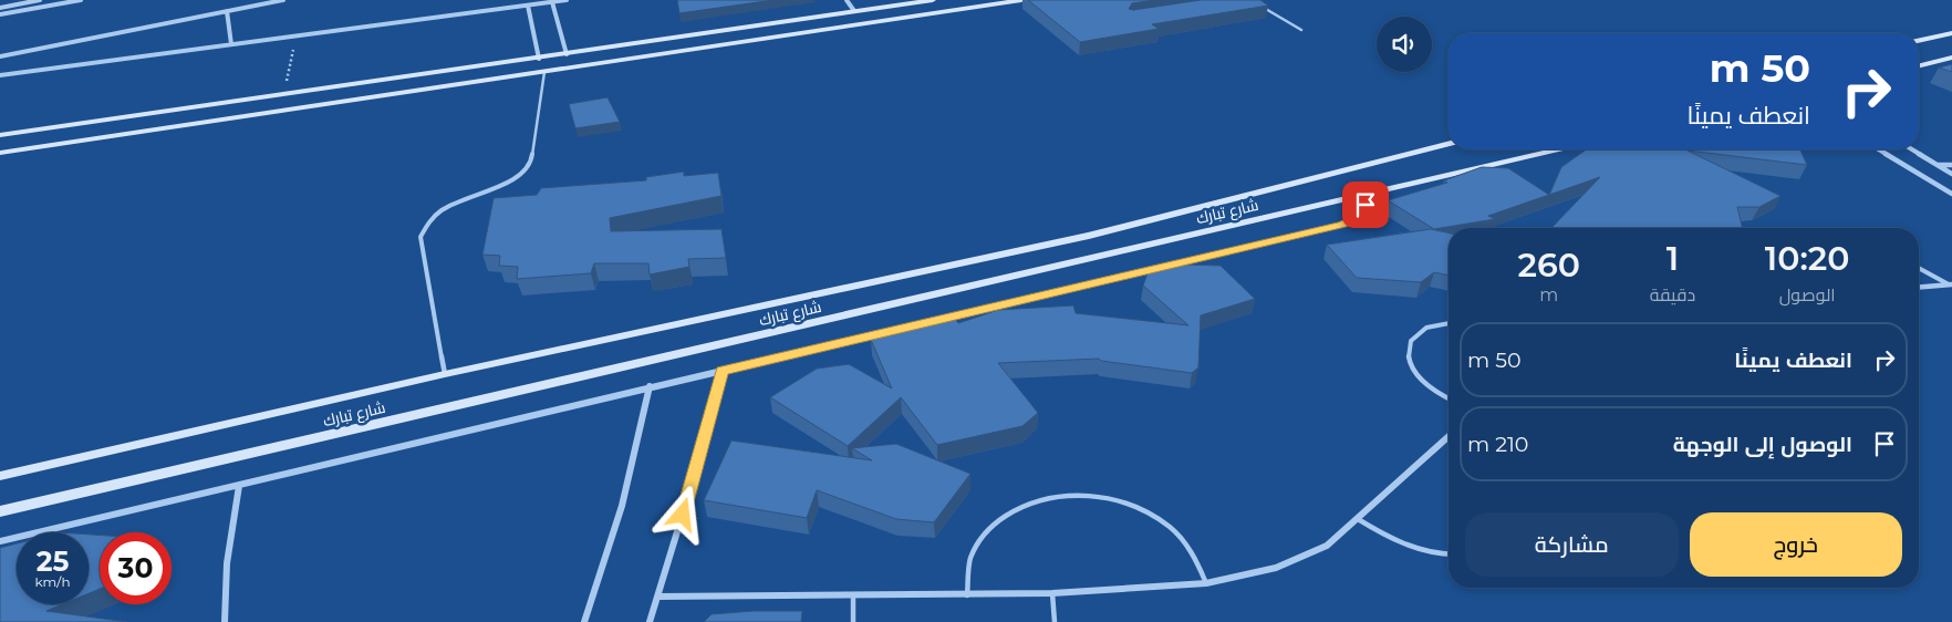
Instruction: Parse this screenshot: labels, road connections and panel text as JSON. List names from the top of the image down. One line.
{"streets":{"street":["شارع تبارك"]},"page":{"turn":["50 m","انعطف يمينًا"],"eta":["10:20","الوصول","1","دقيقة","260","m"],"list":[{"name":"انعطف يمينًا","value":"50 m"},{"name":"الوصول إلى الوجهة","value":"210 m"}],"buttons":["خروج","مشاركة"],"speed":"25 km/h","limit":"30"}}
